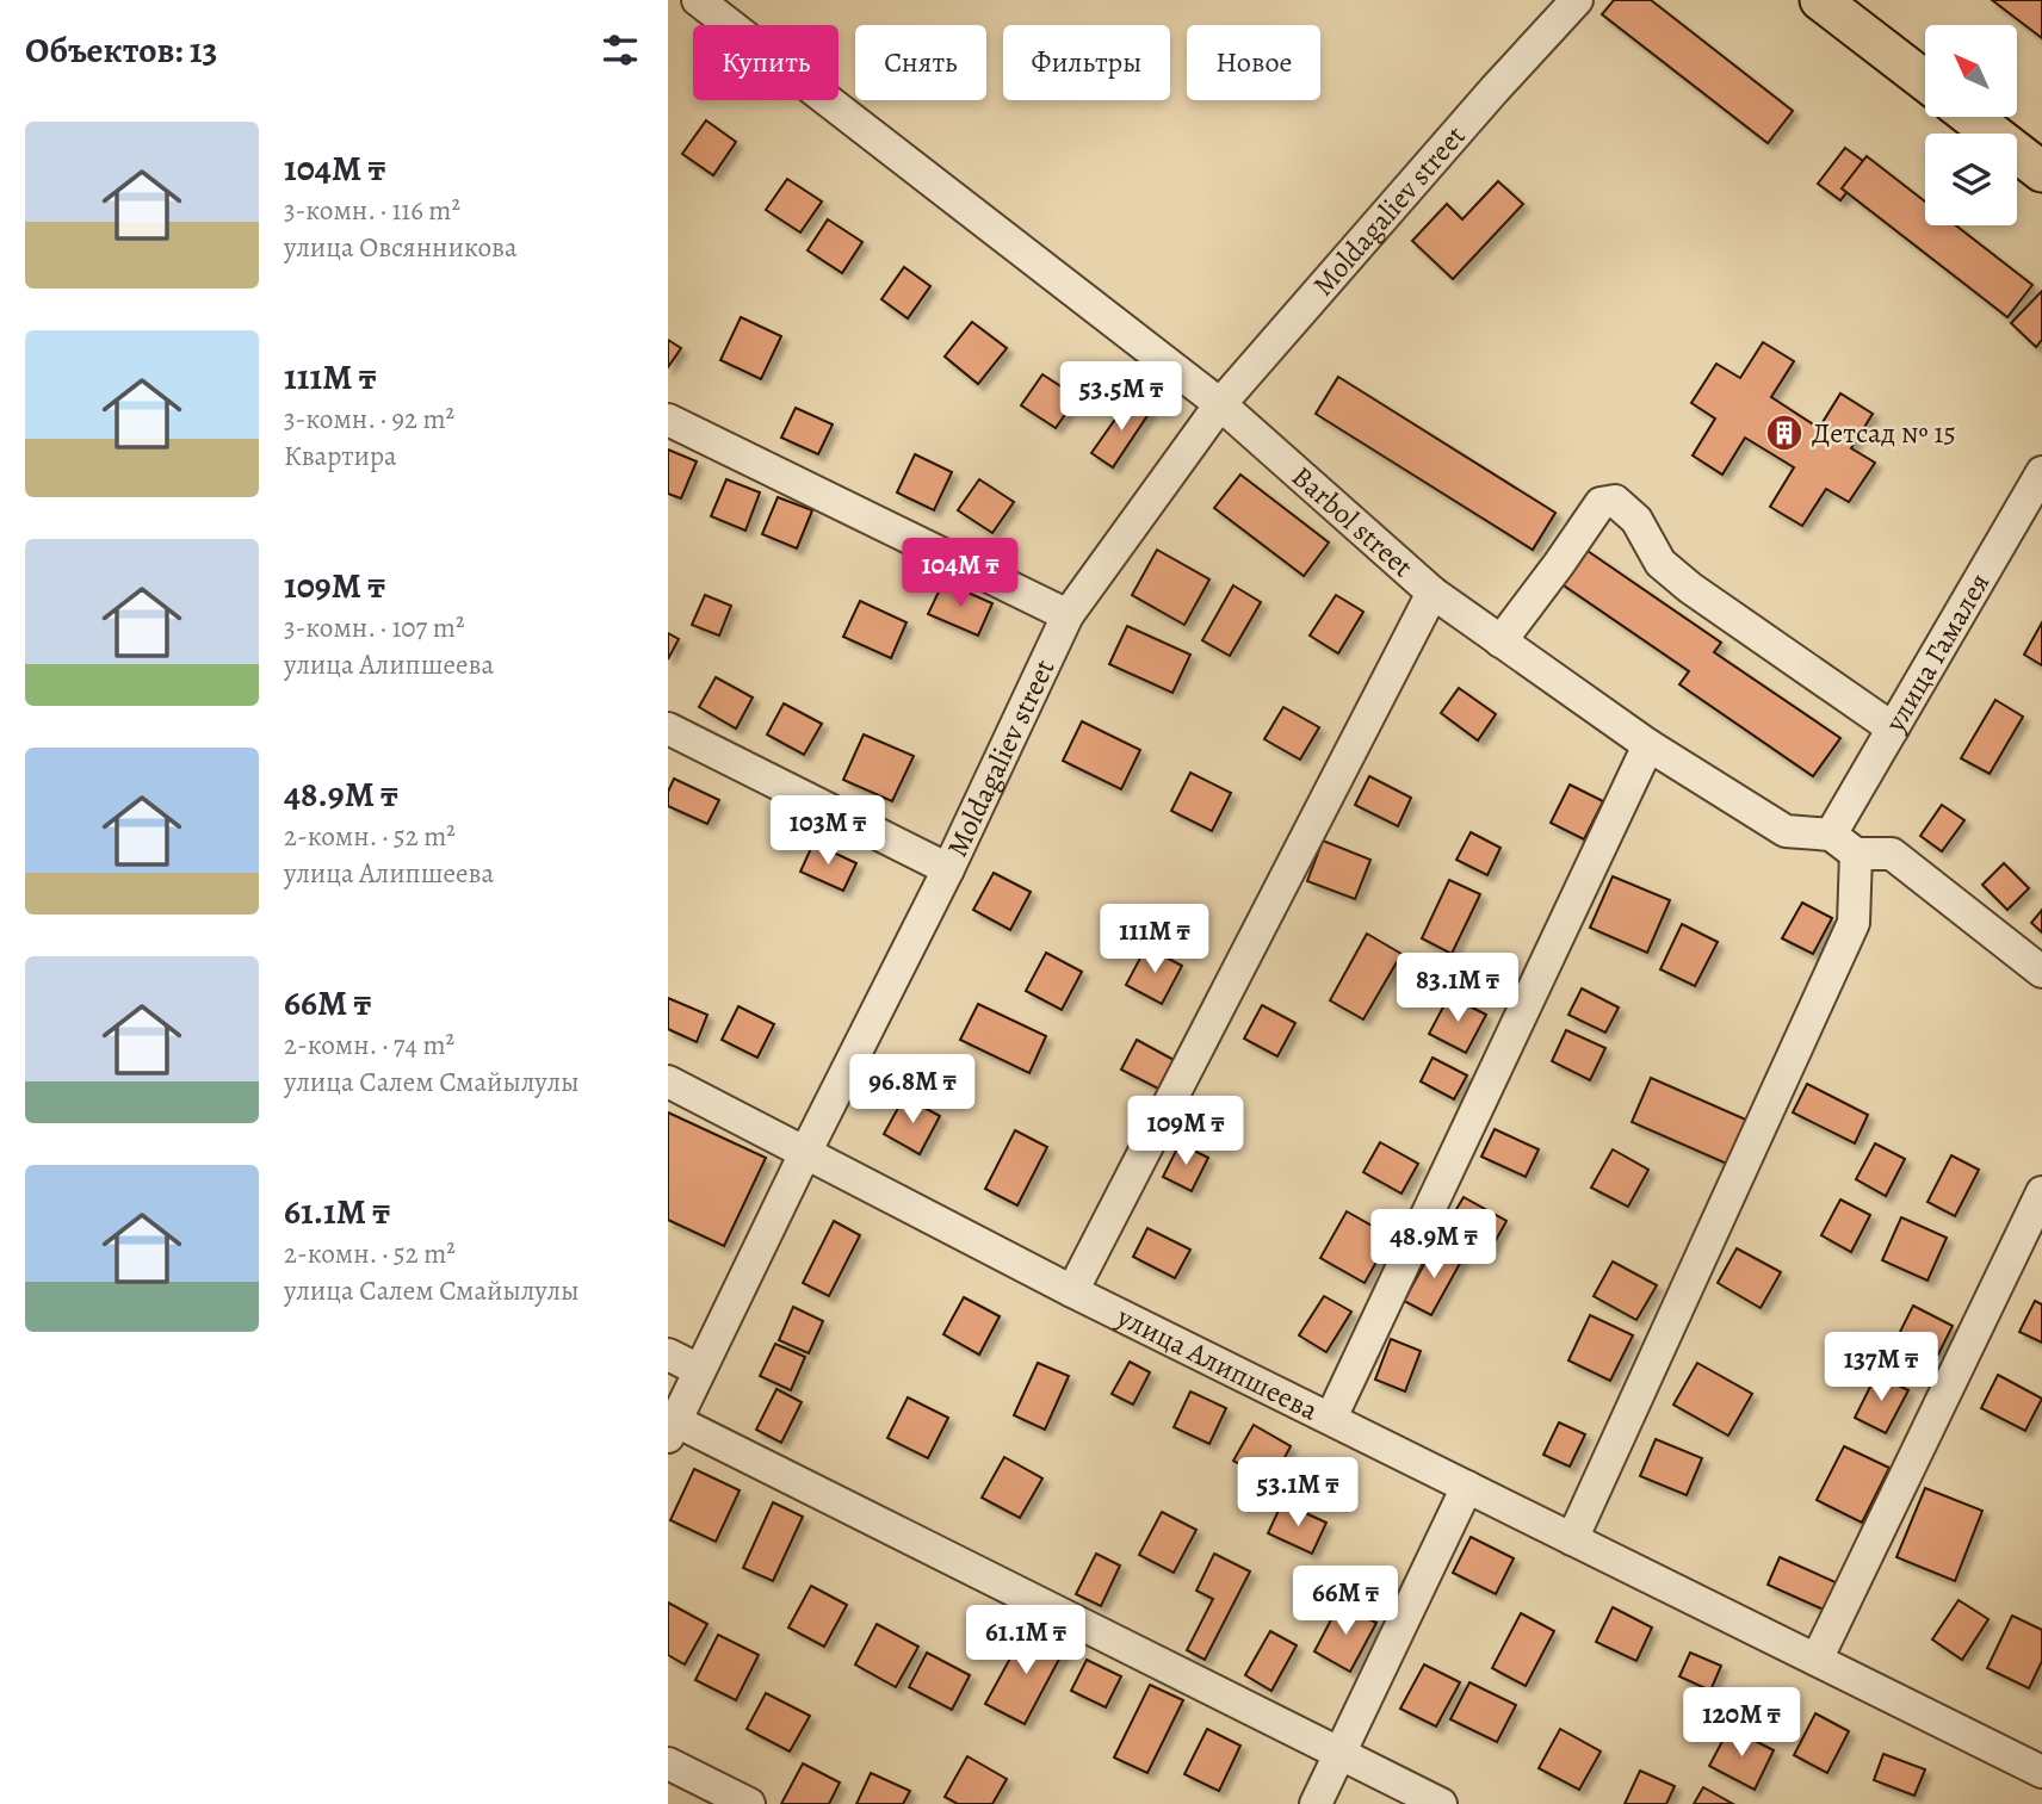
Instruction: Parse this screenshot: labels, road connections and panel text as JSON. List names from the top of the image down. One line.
{"streets":{"street":["Moldagaliev street","Barbol street","улица Гамалея","улица Алипшеева"]},"crossings":[["Moldagaliev street","Barbol street"],["Moldagaliev street","улица Алипшеева"],["Barbol street","улица Гамалея"]],"places":{"building":["Детсад № 15"]},"north":"top left","page":{"heading":"Объектов: 13","chip":["Купить","Снять","Фильтры","Новое"],"list":[{"name":"104M ₸","note":"3-комн. · 116 m² · улица Овсянникова"},{"name":"111M ₸","note":"3-комн. · 92 m² · Квартира"},{"name":"109M ₸","note":"3-комн. · 107 m² · улица Алипшеева"},{"name":"48.9M ₸","note":"2-комн. · 52 m² · улица Алипшеева"},{"name":"66M ₸","note":"2-комн. · 74 m² · улица Салем Смайылулы"},{"name":"61.1M ₸","note":"2-комн. · 52 m² · улица Салем Смайылулы"}],"price":["53.5M ₸","104M ₸","103M ₸","111M ₸","83.1M ₸","96.8M ₸","109M ₸","48.9M ₸","137M ₸","53.1M ₸","66M ₸","61.1M ₸","120M ₸"]}}
